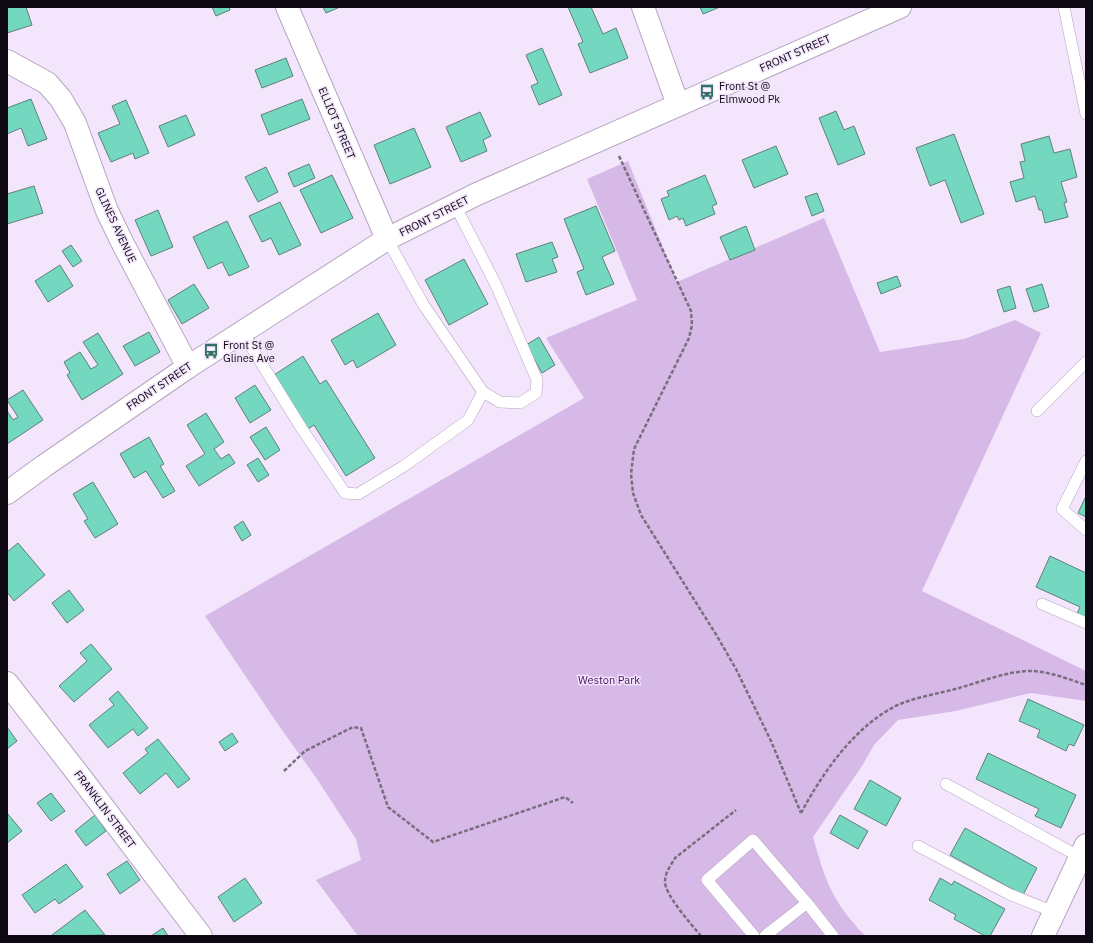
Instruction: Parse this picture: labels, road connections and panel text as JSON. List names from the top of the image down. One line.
{"streets":{"street":["FRONT STREET","ELLIOT STREET","GLINES AVENUE","FRANKLIN STREET"]},"crossings":[["FRONT STREET","ELLIOT STREET"],["FRONT STREET","GLINES AVENUE"]],"parks":["Weston Park"],"places":{"bus stop":["Front St @ Elmwood Pk","Front St @ Glines Ave"]}}
